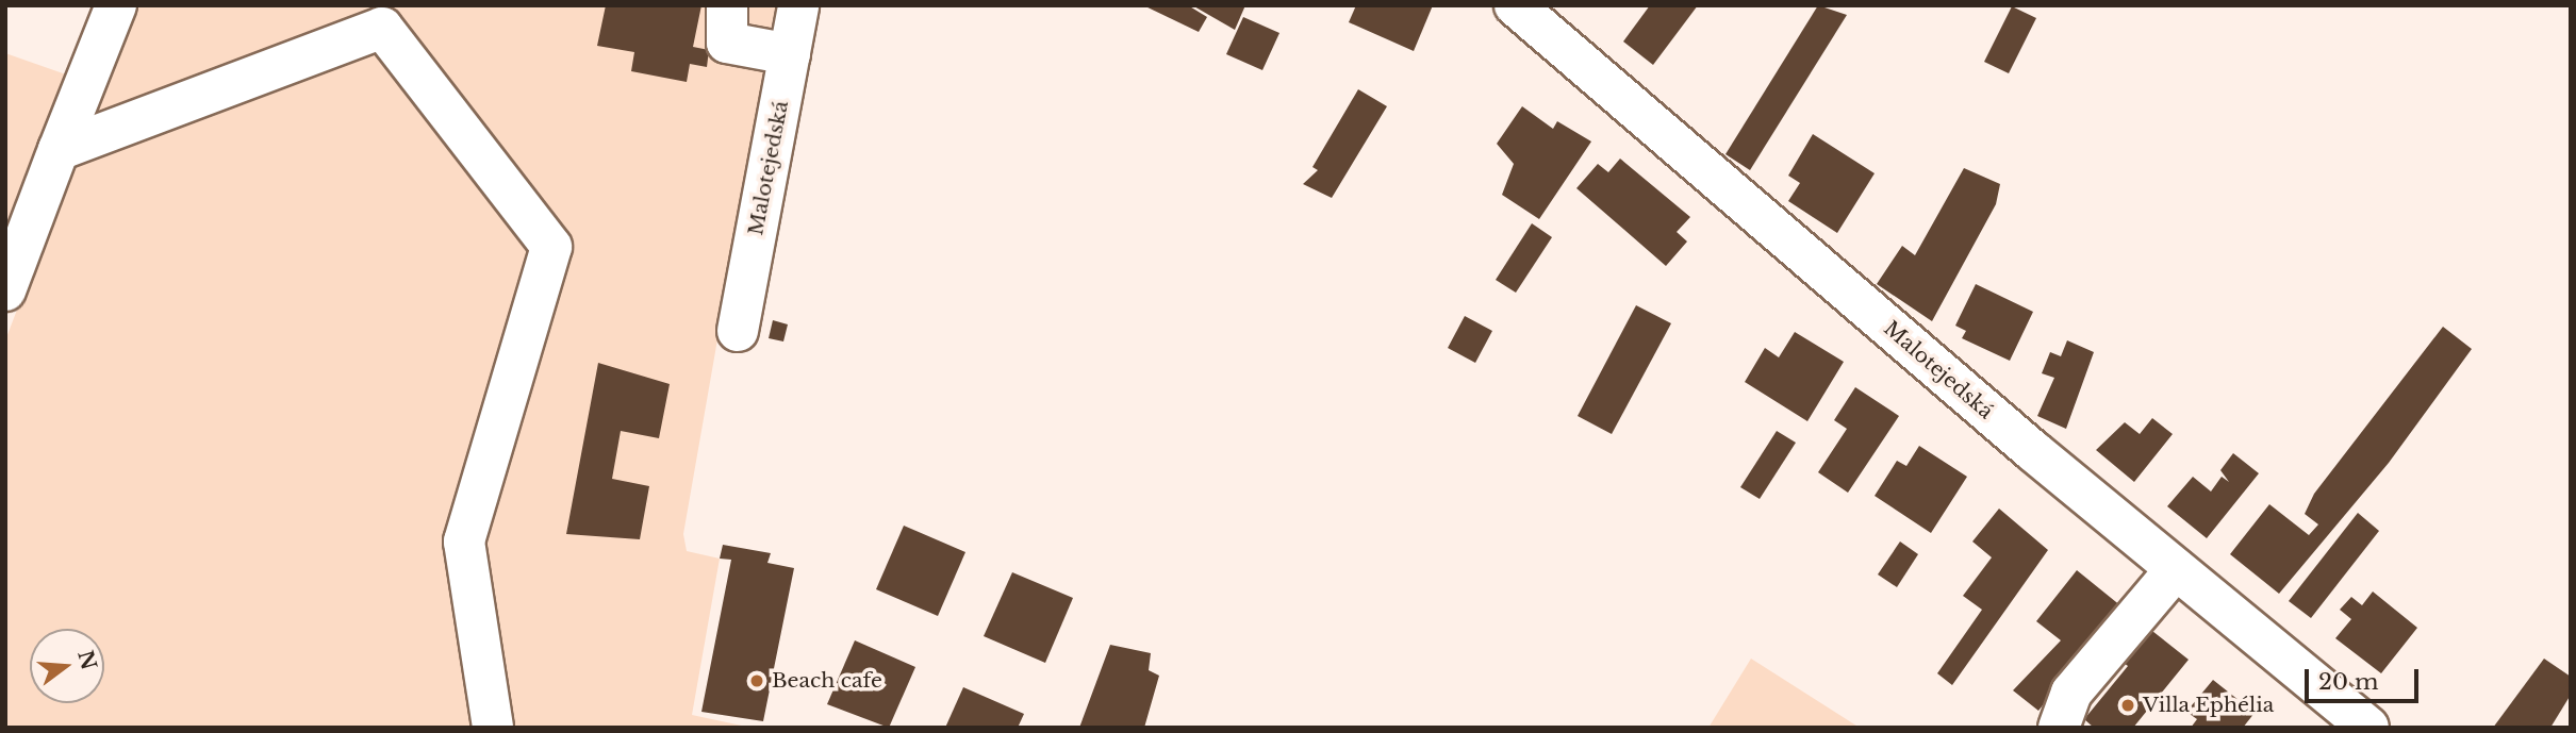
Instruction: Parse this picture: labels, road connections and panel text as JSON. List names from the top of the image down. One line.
{"streets":{"street":["Malotejedská"]},"places":["Beach cafe","Villa Ephélia"],"scale_bar":"20 m","north":"right"}
